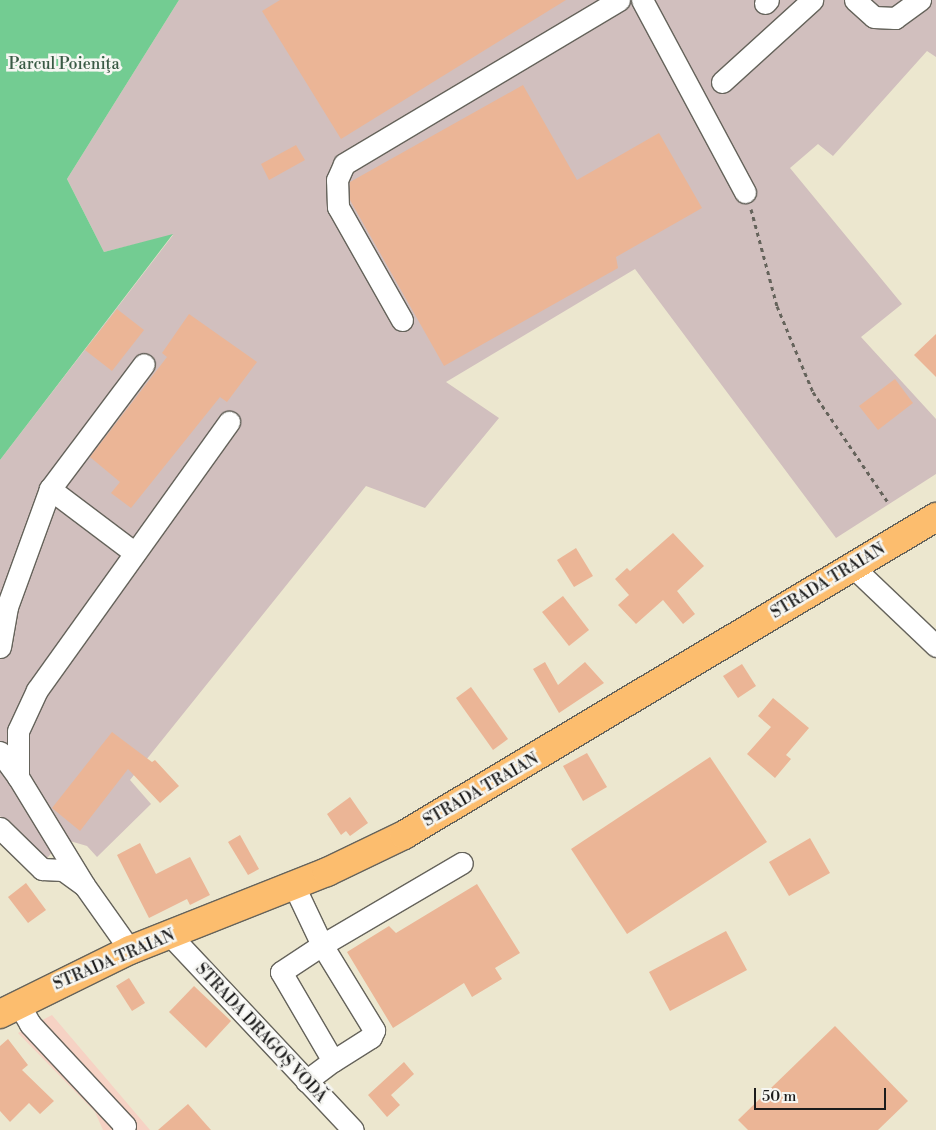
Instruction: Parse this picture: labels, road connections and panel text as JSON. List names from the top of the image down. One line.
{"streets":{"main road":["STRADA TRAIAN"],"street":["STRADA DRAGOȘ VODĂ"]},"crossings":[["STRADA TRAIAN","STRADA DRAGOȘ VODĂ"]],"parks":["Parcul Poieniţa"],"scale_bar":"50 m"}
